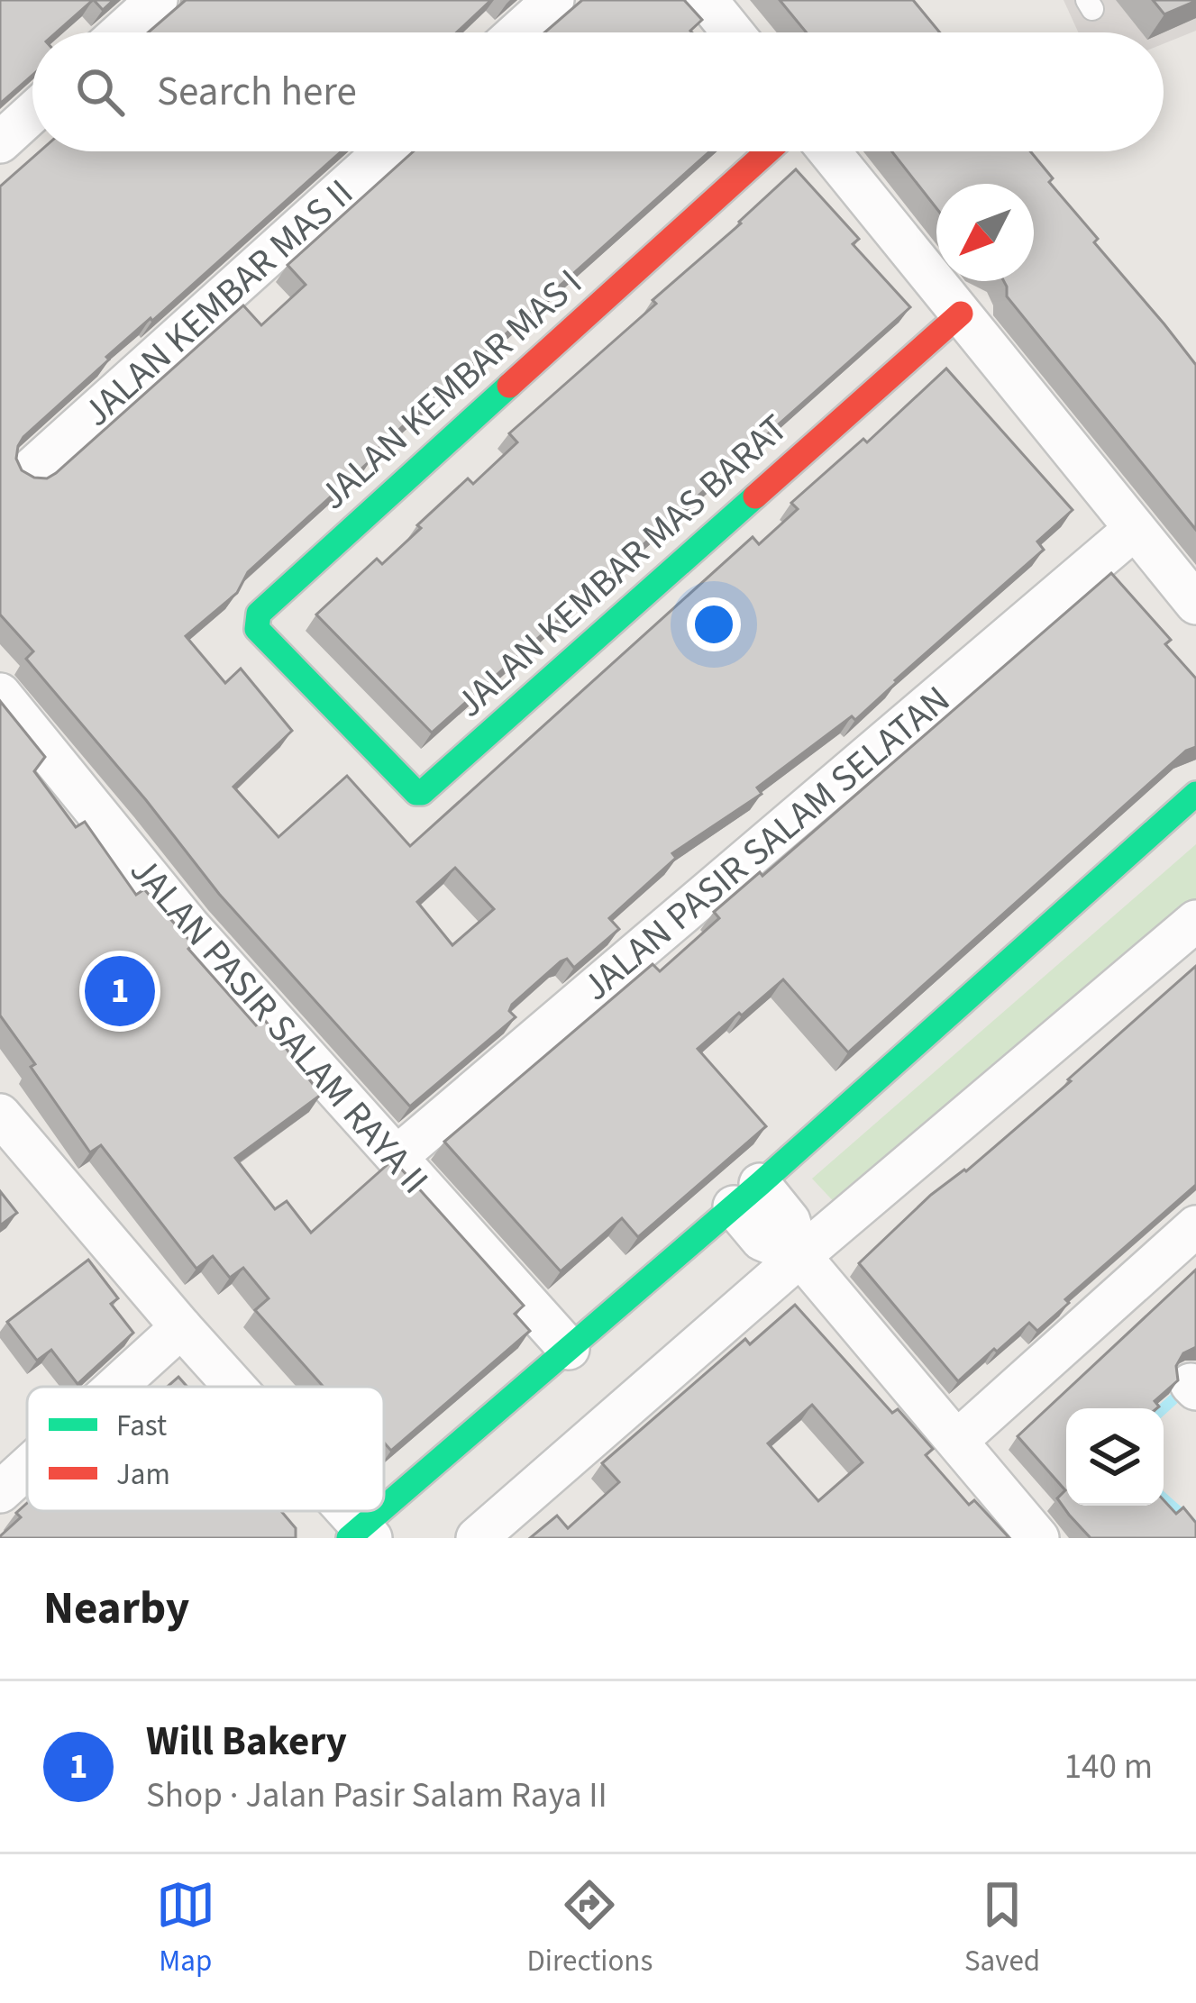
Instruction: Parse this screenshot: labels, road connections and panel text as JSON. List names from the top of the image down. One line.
{"streets":{"street":["JALAN KEMBAR MAS II","JALAN KEMBAR MAS I","JALAN KEMBAR MAS BARAT","JALAN PASIR SALAM SELATAN","JALAN PASIR SALAM RAYA II"]},"crossings":[["JALAN KEMBAR MAS I","JALAN KEMBAR MAS BARAT"],["JALAN PASIR SALAM SELATAN","JALAN PASIR SALAM RAYA II"]],"legend":["Fast","Jam"],"north":"bottom left","page":{"search":"Search here","pins":"1","heading":"Nearby","list":[{"mark":"1","name":"Will Bakery","note":"Shop · Jalan Pasir Salam Raya II","value":"140 m"}],"nav":["Map","Directions","Saved"]}}
